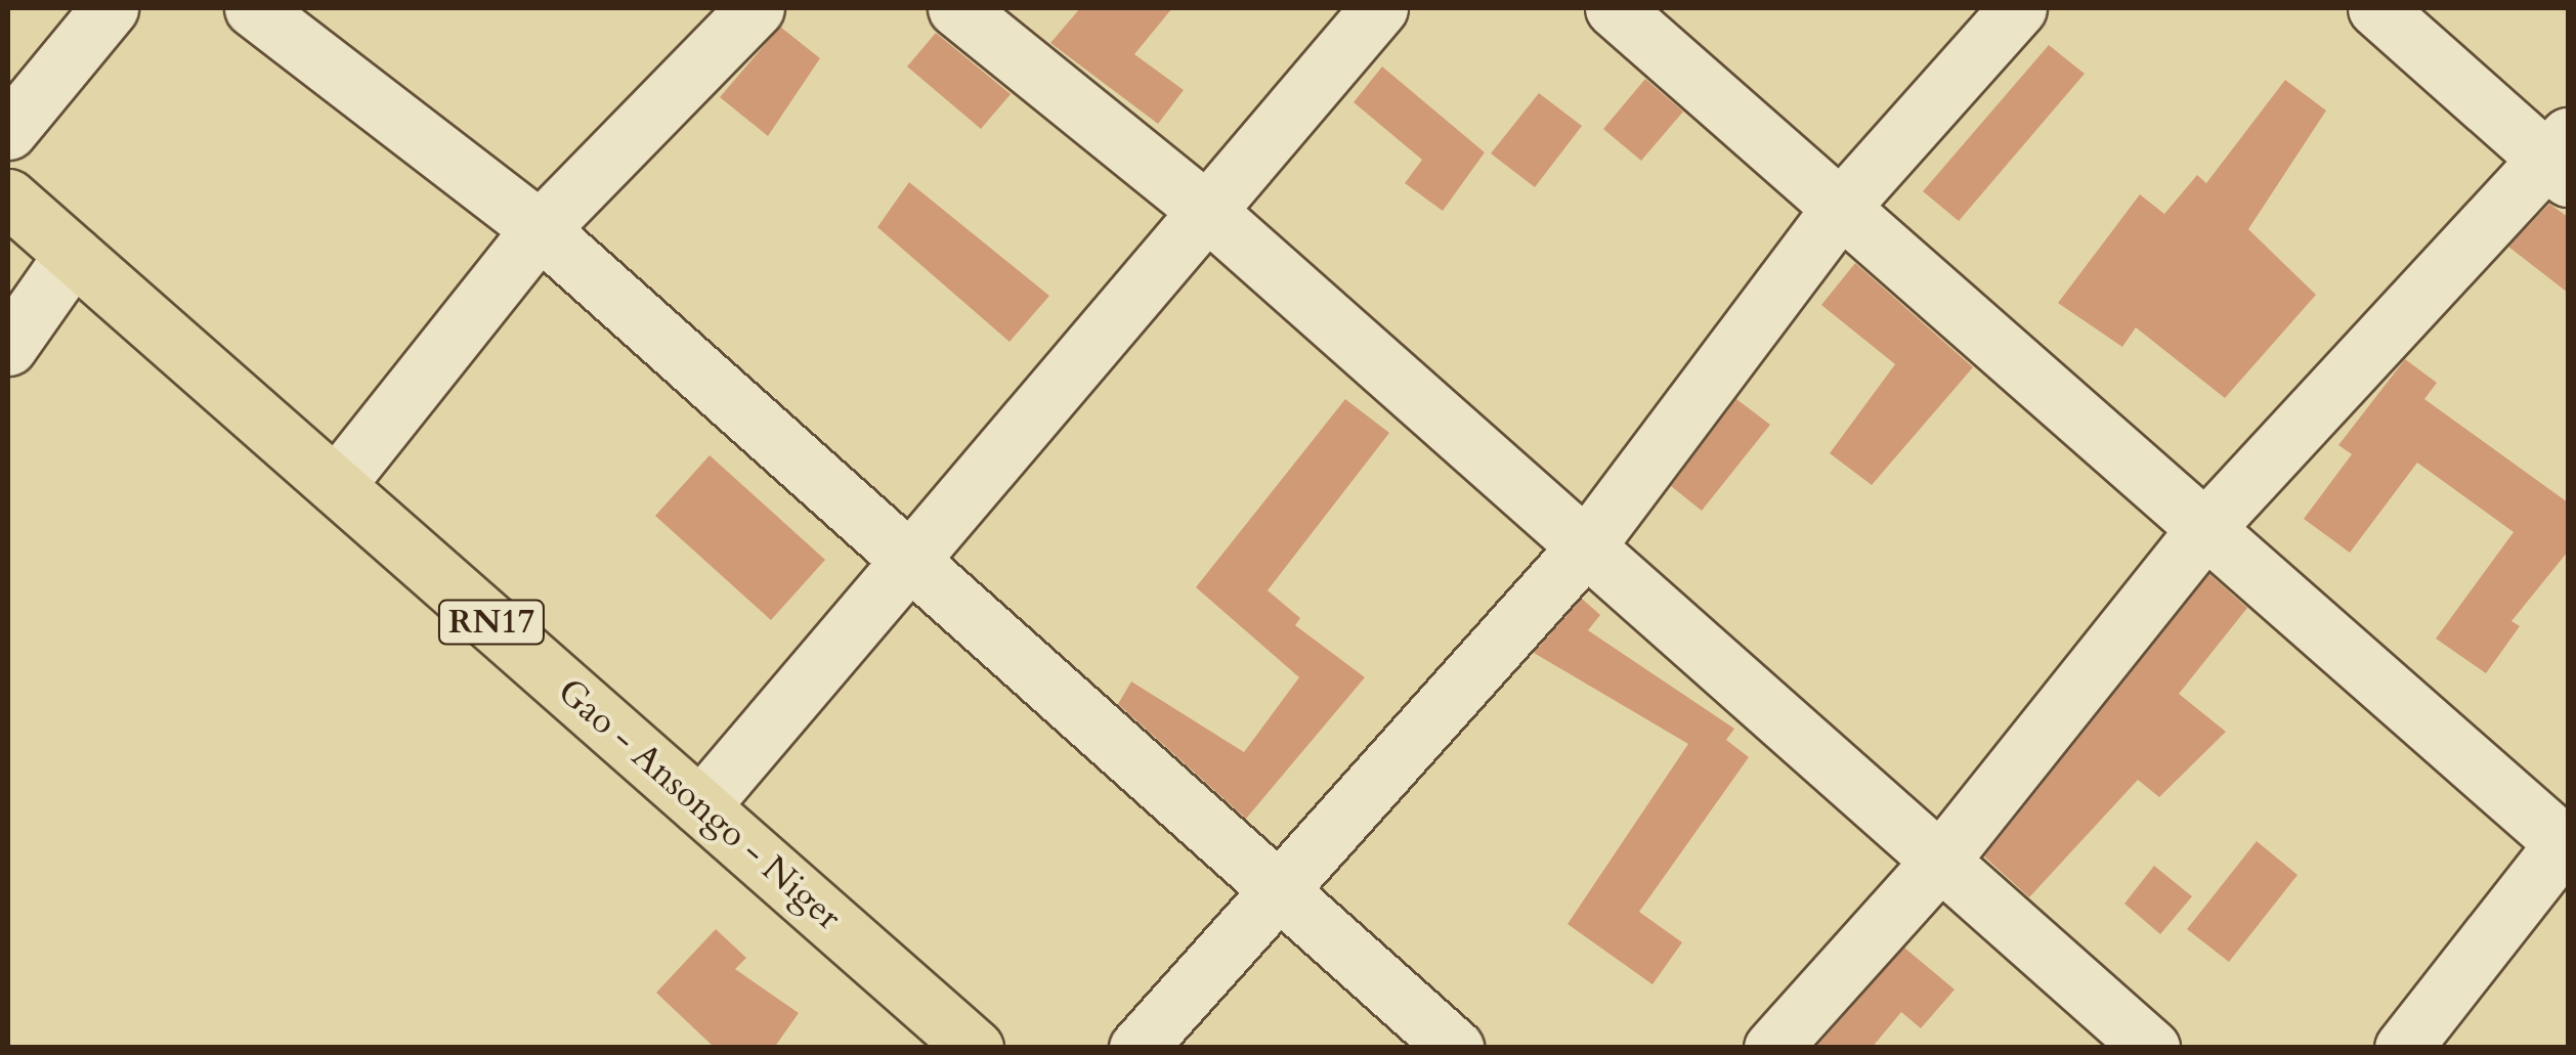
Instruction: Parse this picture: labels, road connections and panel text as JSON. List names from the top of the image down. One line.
{"streets":{"main road":["RN17","Gao - Ansongo - Niger"]}}
